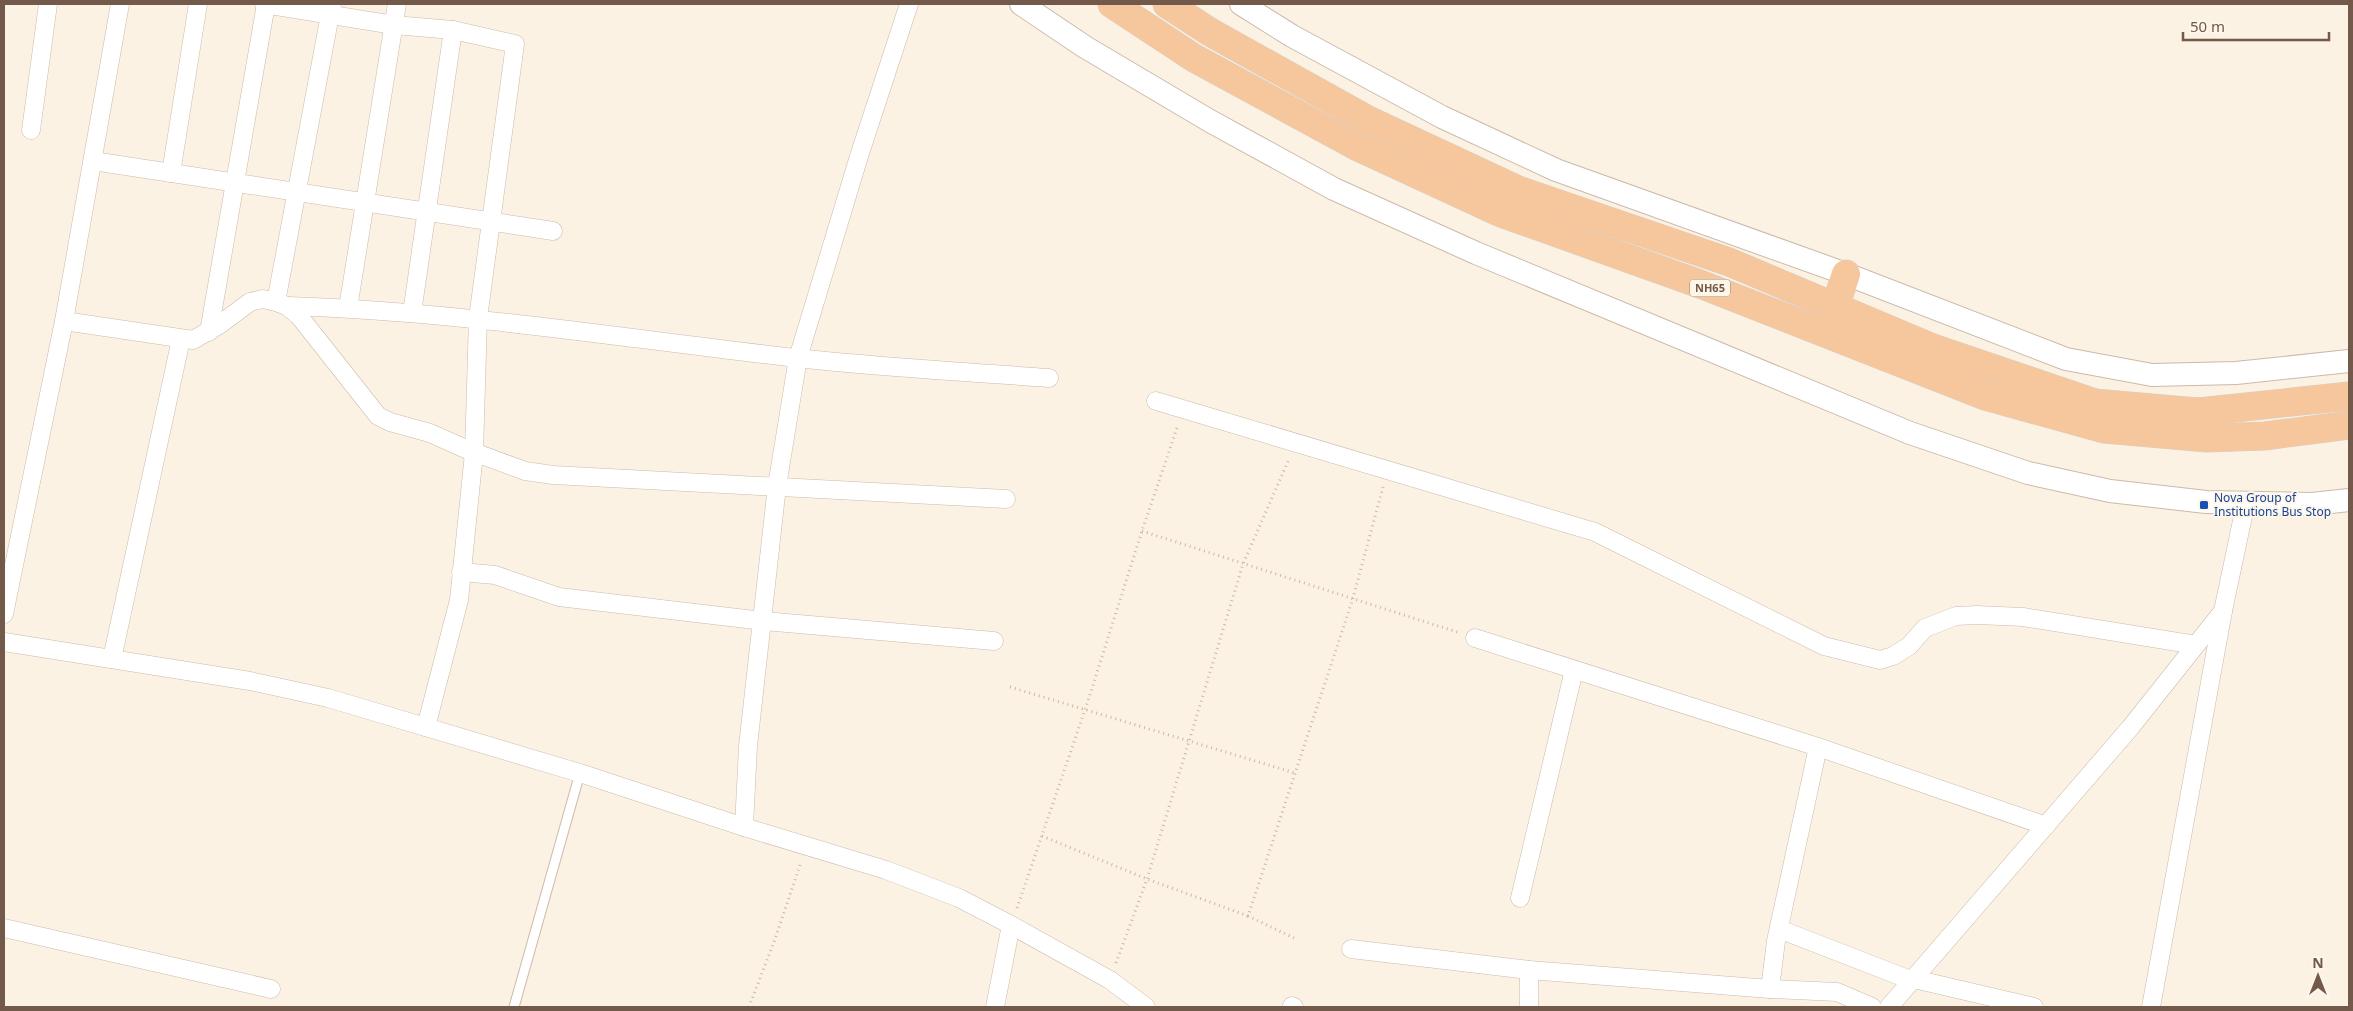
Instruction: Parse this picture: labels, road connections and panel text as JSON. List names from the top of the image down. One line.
{"streets":{"highway":["NH65"]},"places":{"transit":["Nova Group of Institutions Bus Stop"]},"scale_bar":"50 m","north":"top"}
